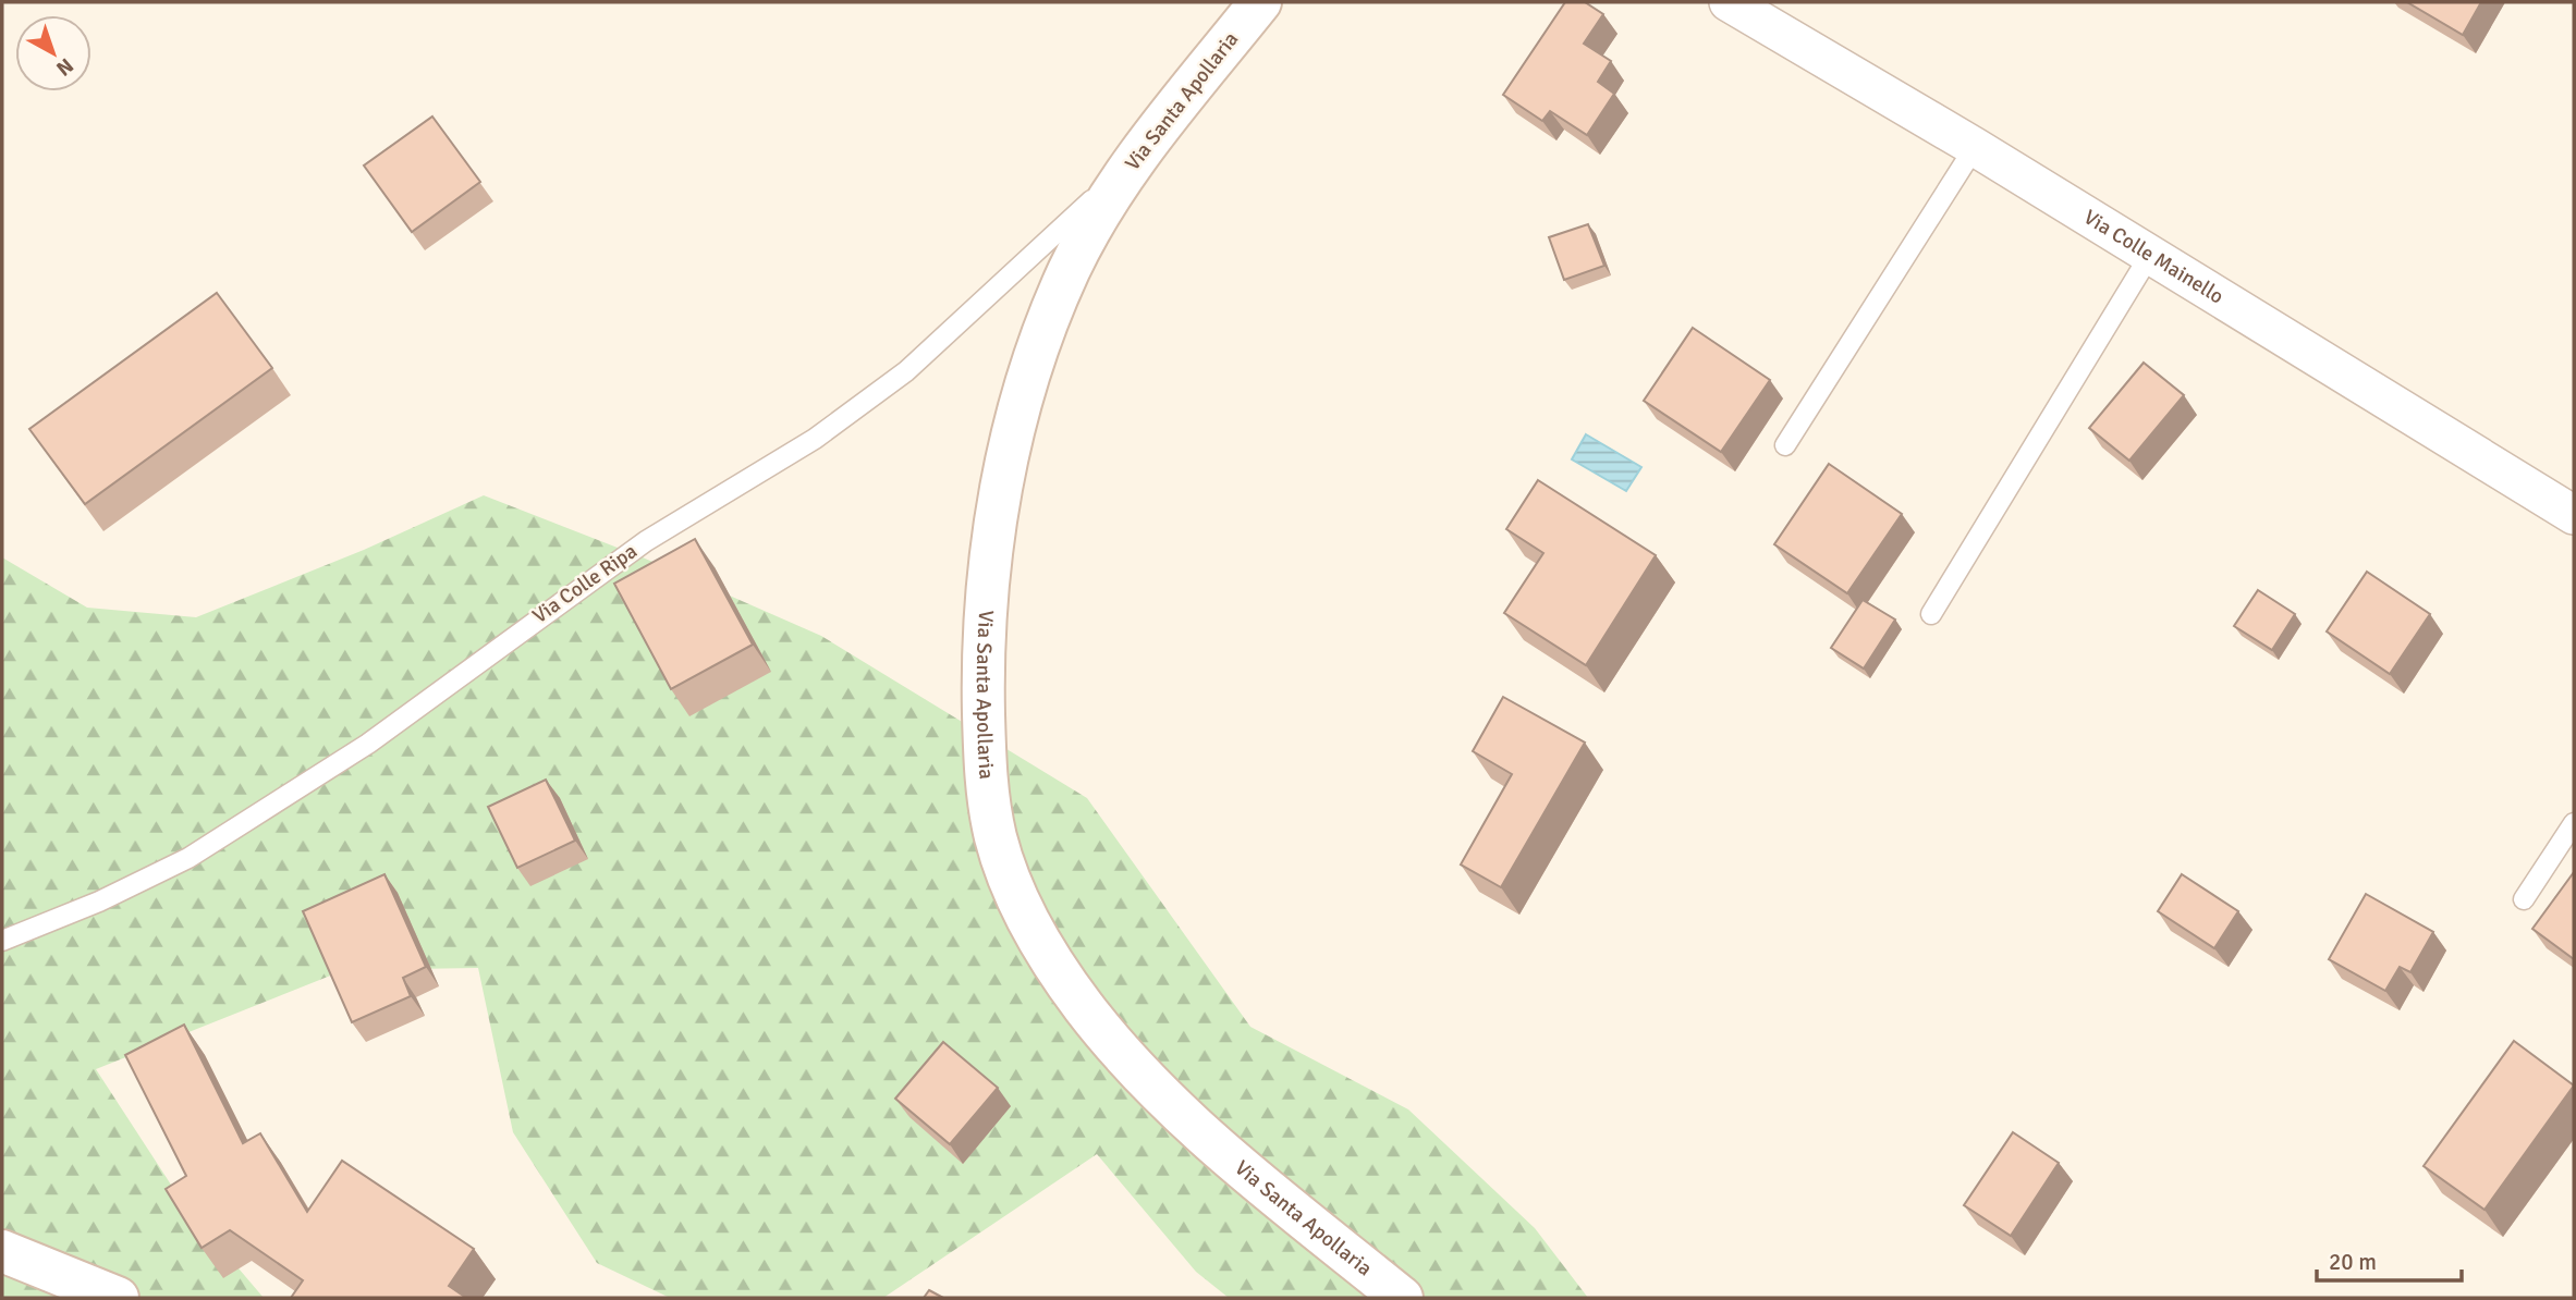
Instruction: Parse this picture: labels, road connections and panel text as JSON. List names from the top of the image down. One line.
{"streets":{"street":["Via Santa Apollaria","Via Colle Mainello"],"lane":["Via Colle Ripa"]},"crossings":[["Via Santa Apollaria","Via Colle Ripa"]],"scale_bar":"20 m","north":"bottom right"}
